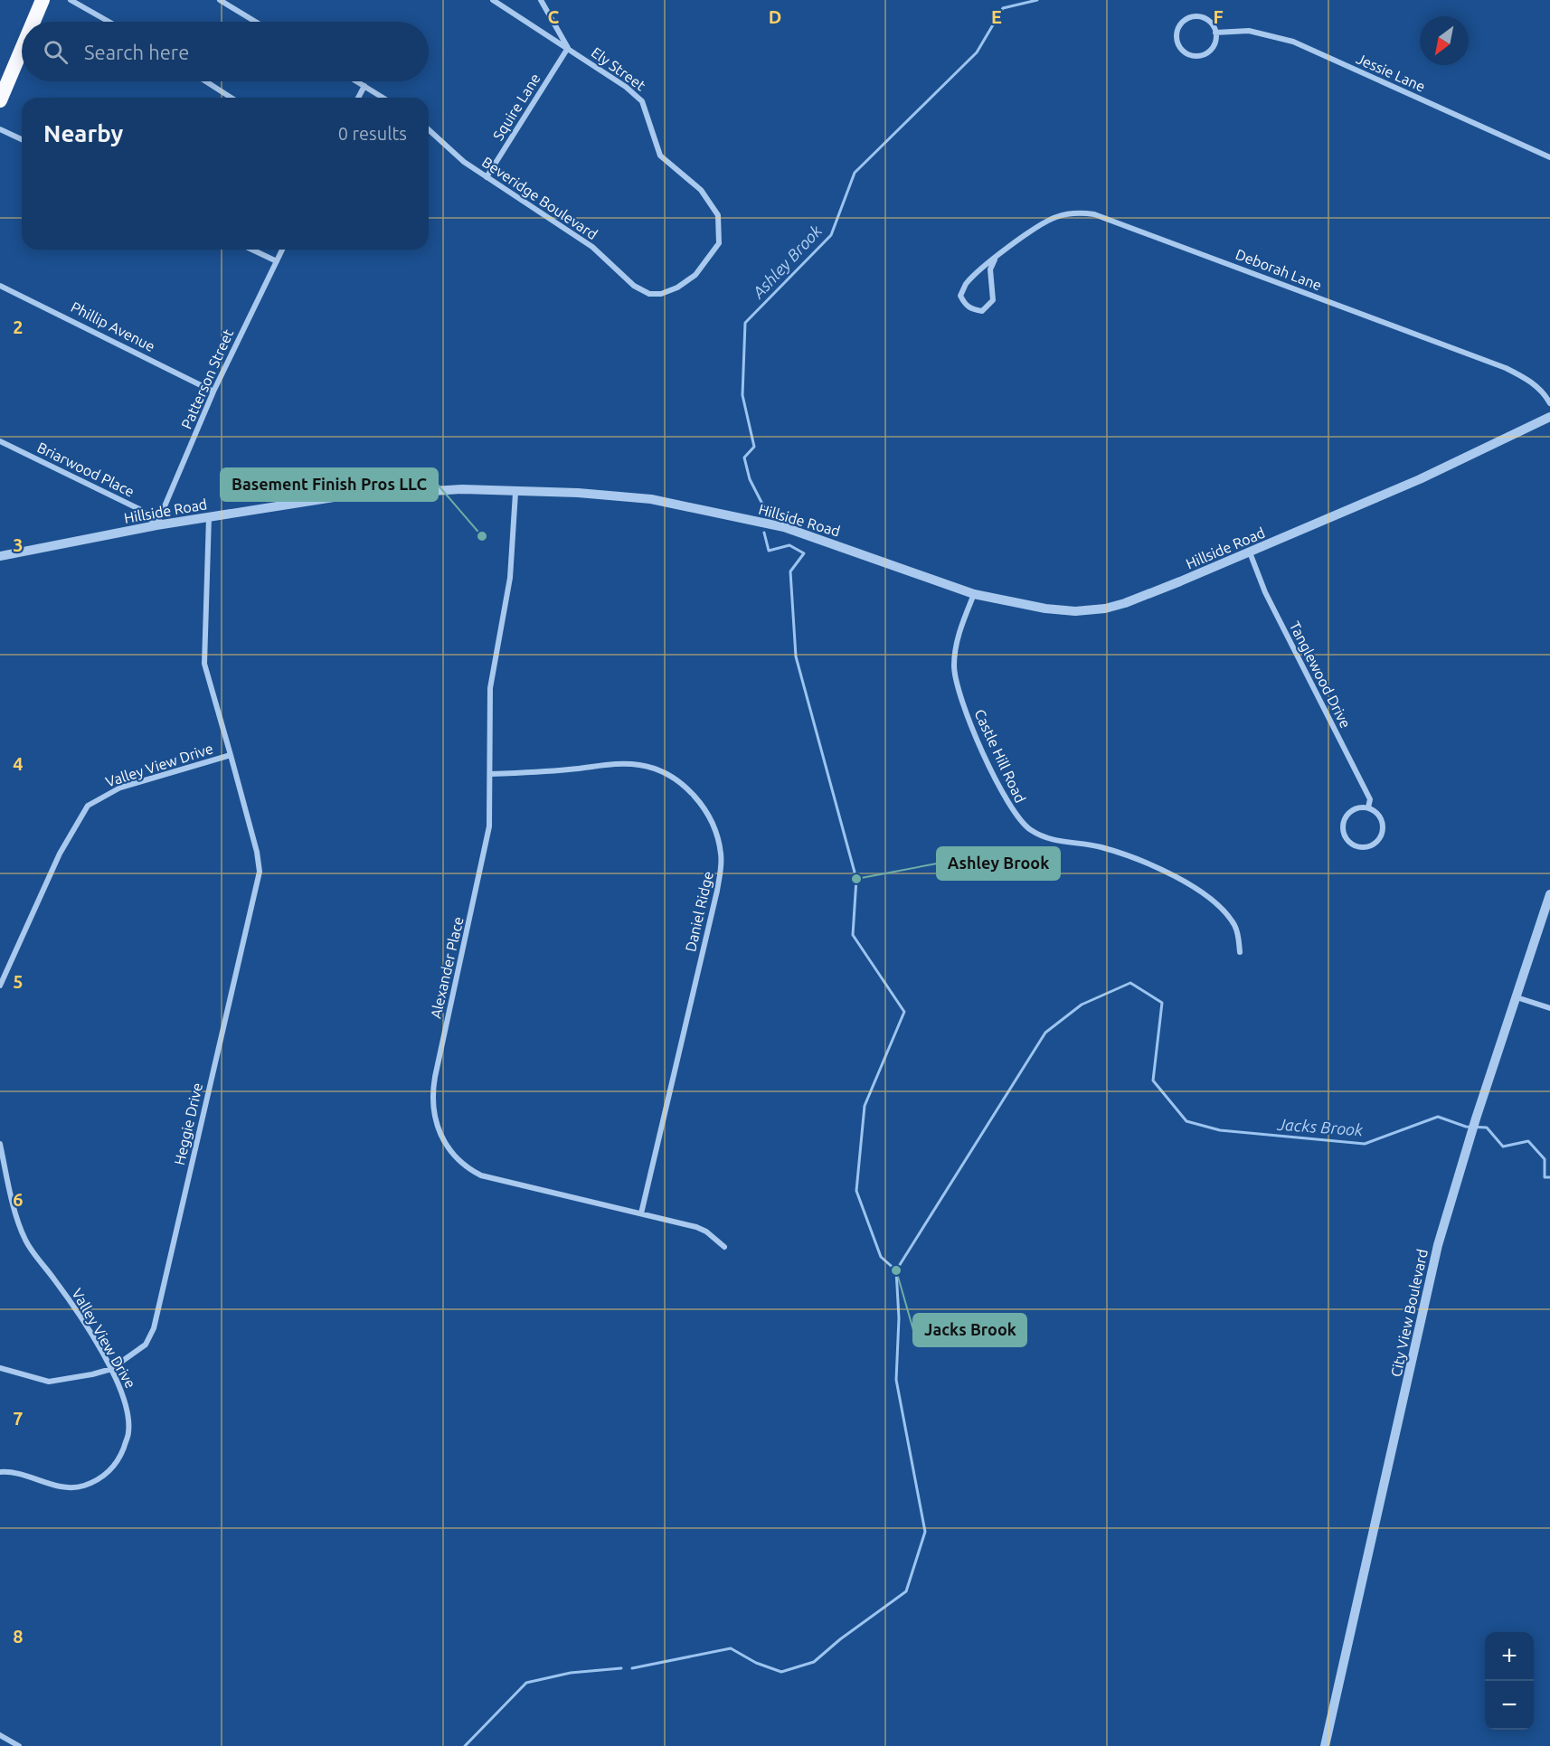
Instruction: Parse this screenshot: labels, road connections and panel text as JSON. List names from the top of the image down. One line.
{"streets":{"street":["Ely Street","Jessie Lane","Squire Lane","Beveridge Boulevard","Deborah Lane","Phillip Avenue","Patterson Street","Briarwood Place","Hillside Road","Tanglewood Drive","Castle Hill Road","Valley View Drive","Daniel Ridge","Alexander Place","Heggie Drive","City View Boulevard"]},"crossings":[["Ely Street","Squire Lane"],["Ely Street","Beveridge Boulevard"],["Squire Lane","Beveridge Boulevard"],["Phillip Avenue","Patterson Street"],["Patterson Street","Briarwood Place"],["Patterson Street","Hillside Road"],["Briarwood Place","Hillside Road"],["Hillside Road","Tanglewood Drive"],["Hillside Road","Castle Hill Road"],["Hillside Road","Valley View Drive"],["Hillside Road","Alexander Place"],["Valley View Drive","Heggie Drive"],["Daniel Ridge","Alexander Place"]],"water":["Ashley Brook","Jacks Brook"],"places":["Basement Finish Pros LLC","Ashley Brook","Jacks Brook"],"north":"bottom left","page":{"search":"Search here","heading":["Nearby","0 results"],"map_buttons":["+","−"]},"grid":{"columns":["C","D","E","F"],"rows":["2","3","4","5","6","7","8"]}}
